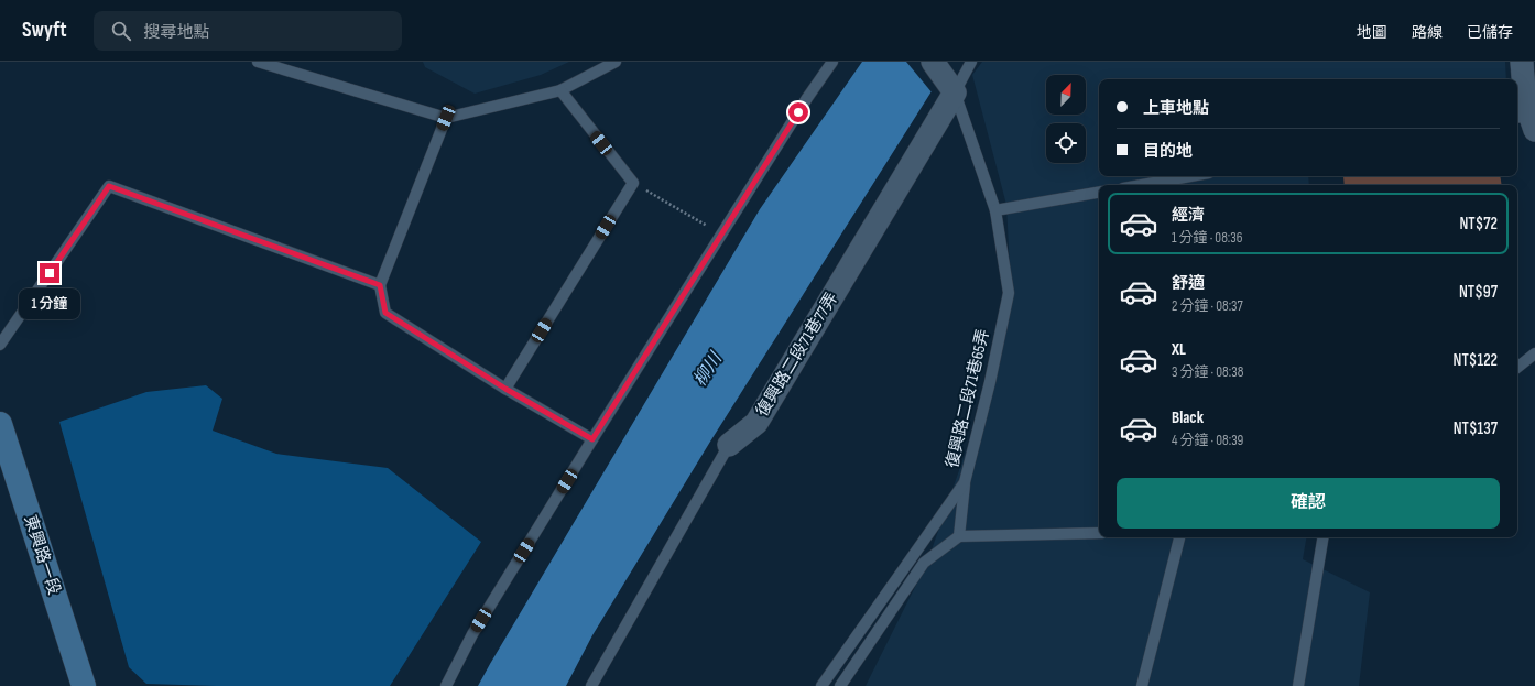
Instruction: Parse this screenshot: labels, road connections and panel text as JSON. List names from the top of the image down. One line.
{"streets":{"street":["復興路二段71巷77弄","東興路一段"],"lane":["復興路二段71巷65弄"]},"crossings":[["復興路二段71巷77弄","復興路二段71巷65弄"]],"water":["柳川"],"north":"top right","page":{"header":"Swyft","search":"搜尋地點","nav":["地圖","路線","已儲存"],"banner":["上車地點","目的地"],"list":[{"name":"經濟","note":"1 分鐘 · 08:36","value":"NT$72"},{"name":"舒適","note":"2 分鐘 · 08:37","value":"NT$97"},{"name":"XL","note":"3 分鐘 · 08:38","value":"NT$122"},{"name":"Black","note":"4 分鐘 · 08:39","value":"NT$137"}],"bubble":"1 分鐘","buttons":"確認"}}
